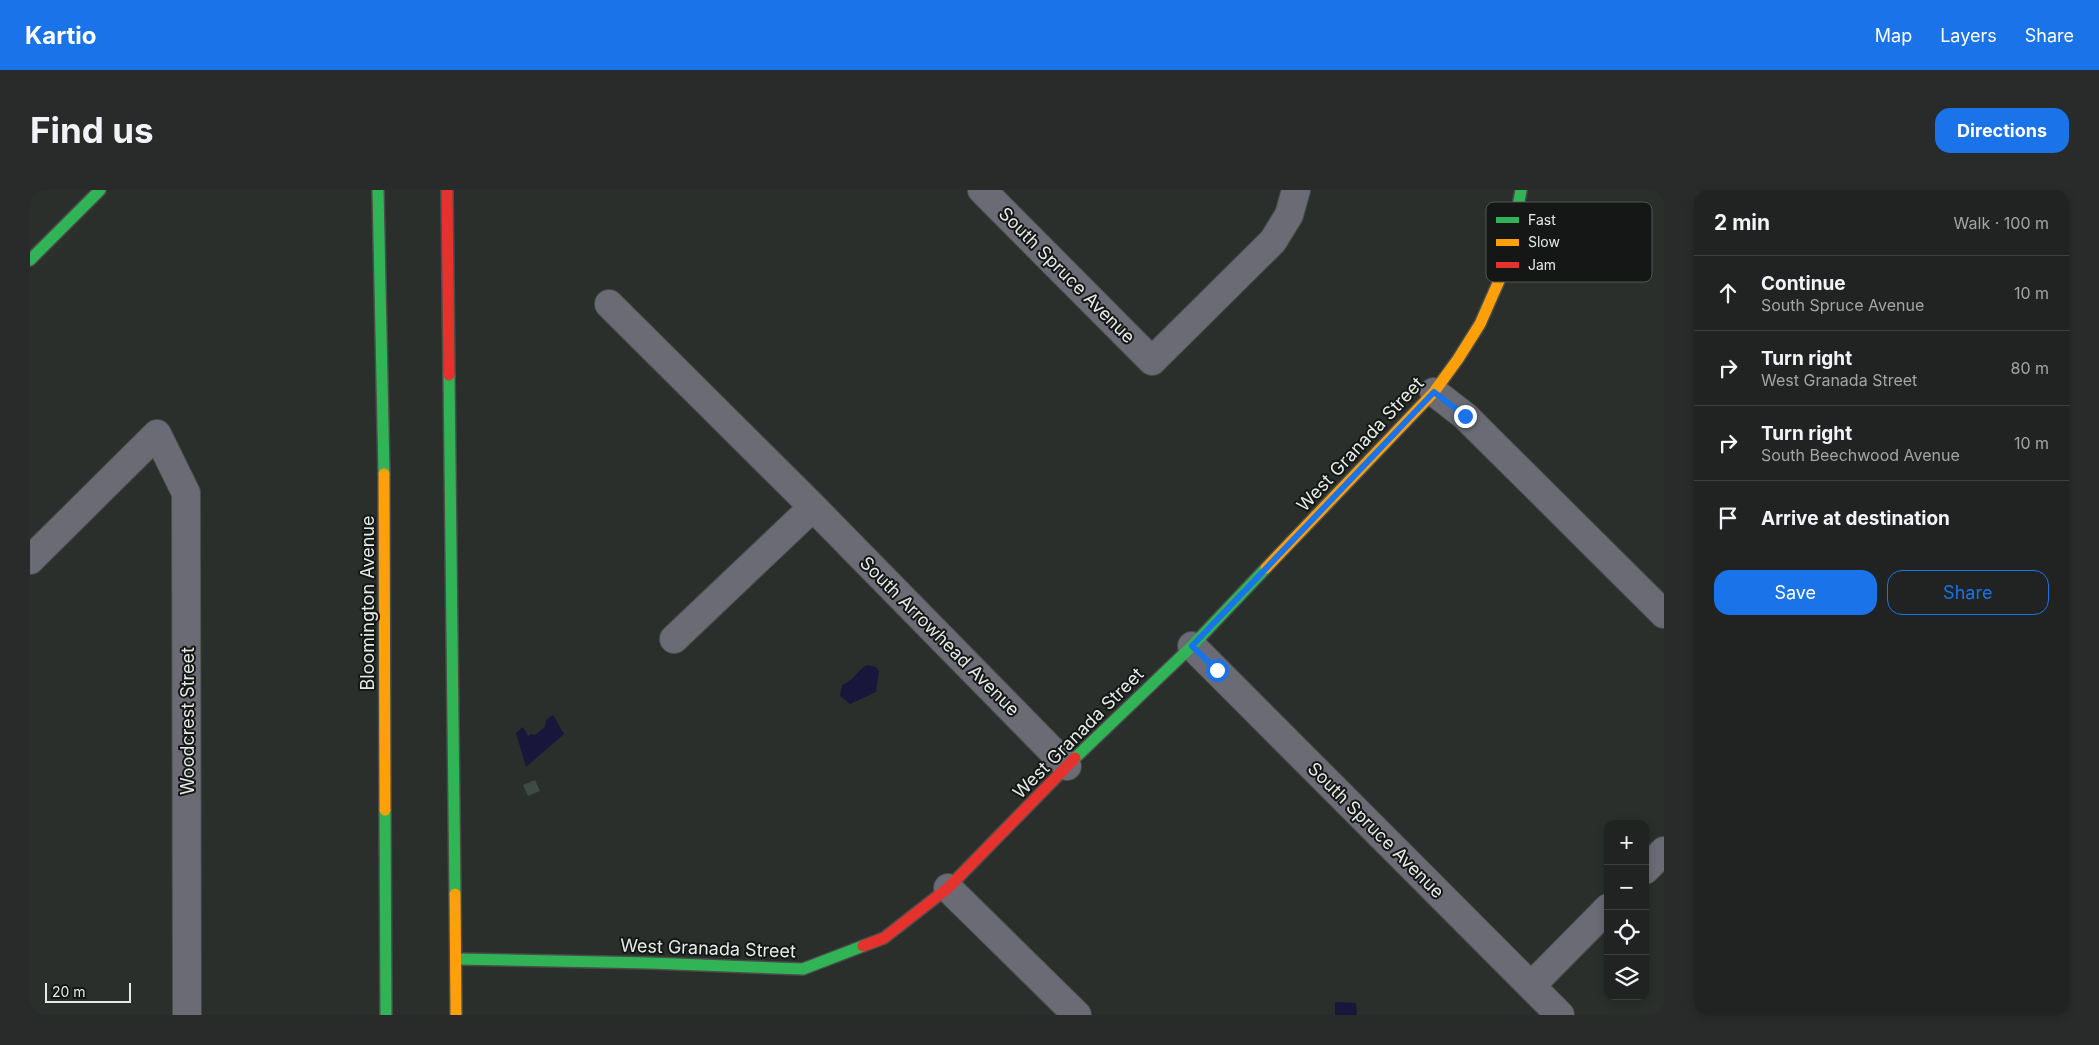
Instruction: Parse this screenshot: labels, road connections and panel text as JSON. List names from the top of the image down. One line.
{"streets":{"main road":["West Granada Street","Bloomington Avenue"],"street":["South Spruce Avenue","South Arrowhead Avenue","Woodcrest Street"]},"crossings":[["South Spruce Avenue","West Granada Street"],["West Granada Street","South Arrowhead Avenue"]],"legend":["Fast","Slow","Jam"],"scale_bar":"20 m","page":{"header":"Kartio","nav":["Map","Layers","Share"],"buttons":["Directions",["Save","Share"]],"title":"Find us","heading":["2 min","Walk · 100 m"],"list":[["Continue","South Spruce Avenue","10 m"],["Turn right","West Granada Street","80 m"],["Turn right","South Beechwood Avenue","10 m"],"Arrive at destination"],"map_buttons":["+","−"],"scale":"20 m"}}
